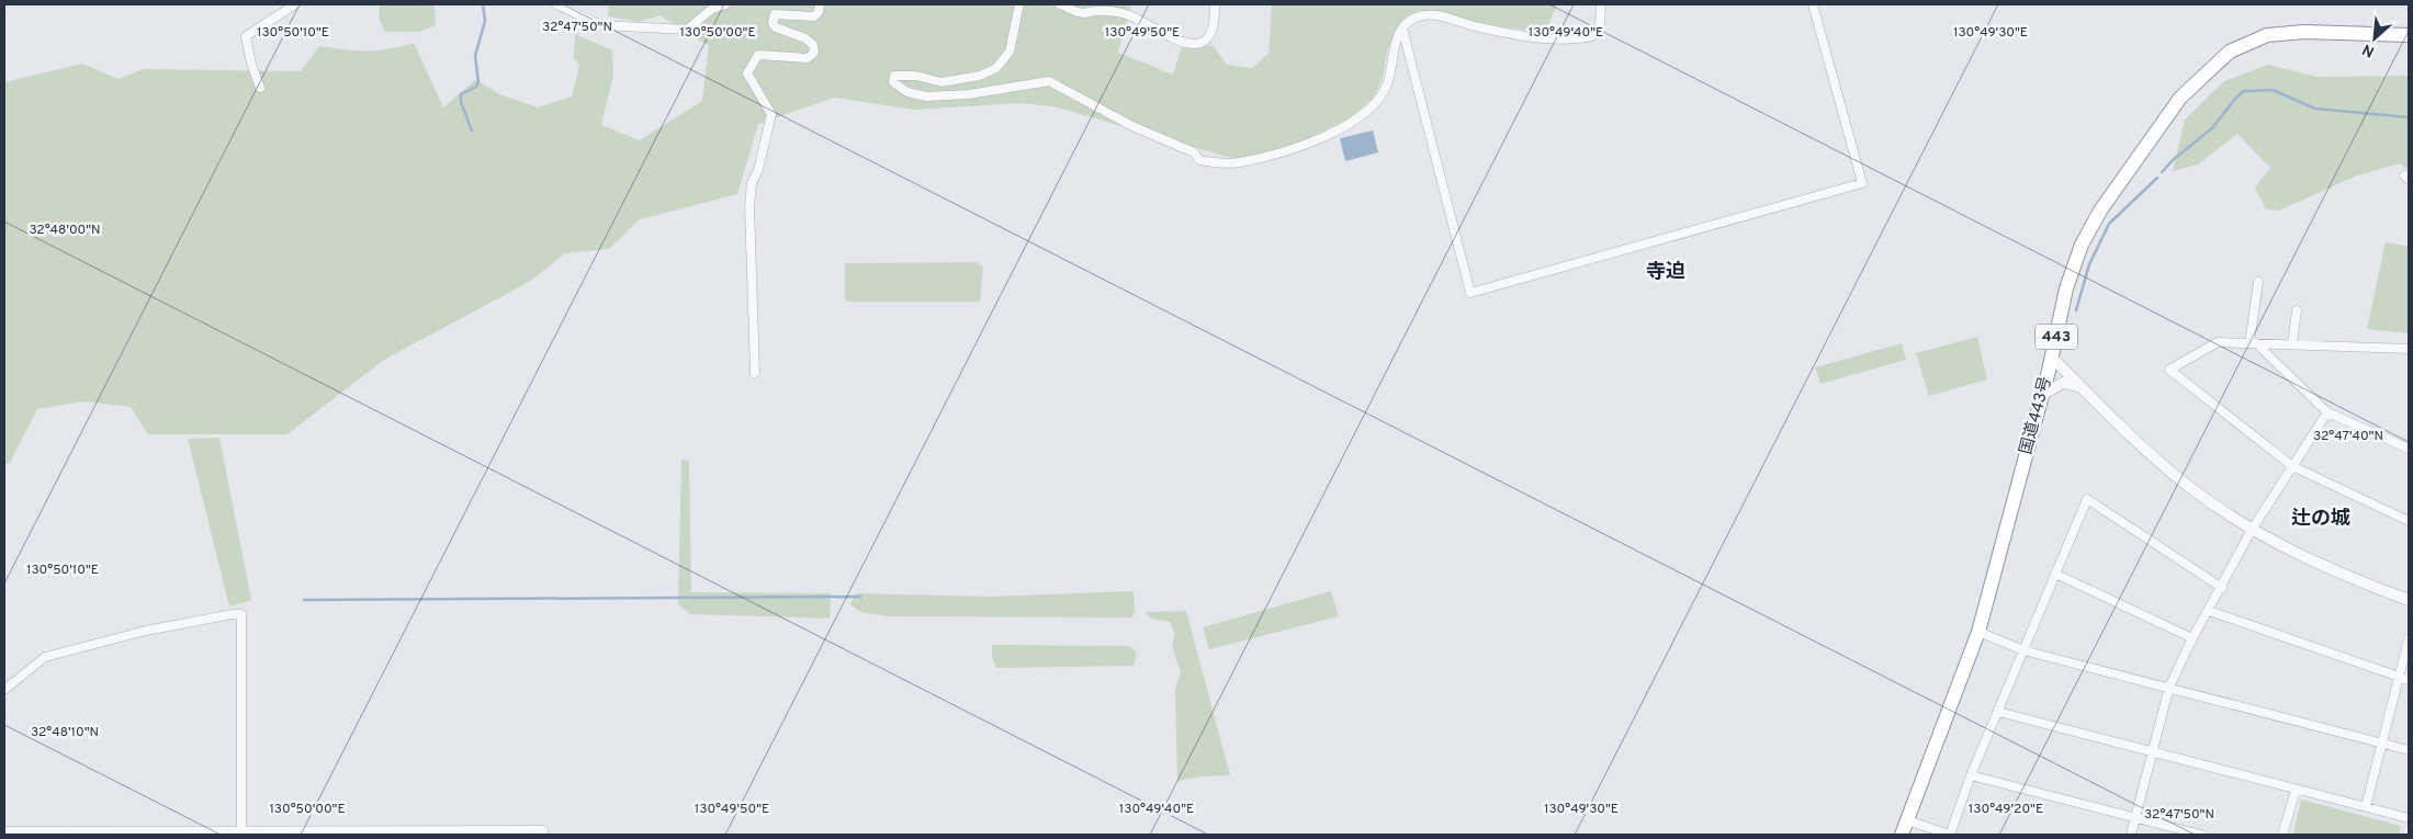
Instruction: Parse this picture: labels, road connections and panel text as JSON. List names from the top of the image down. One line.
{"streets":{"highway":["443","国道443号"]},"districts":["寺迫","辻の城"],"north":"bottom left","coordinates":["32°47'50\"N","130°50'10\"E","130°50'00\"E","130°49'50\"E","130°49'40\"E","130°49'30\"E","32°48'00\"N","32°47'40\"N","32°48'10\"N","130°49'20\"E"]}
